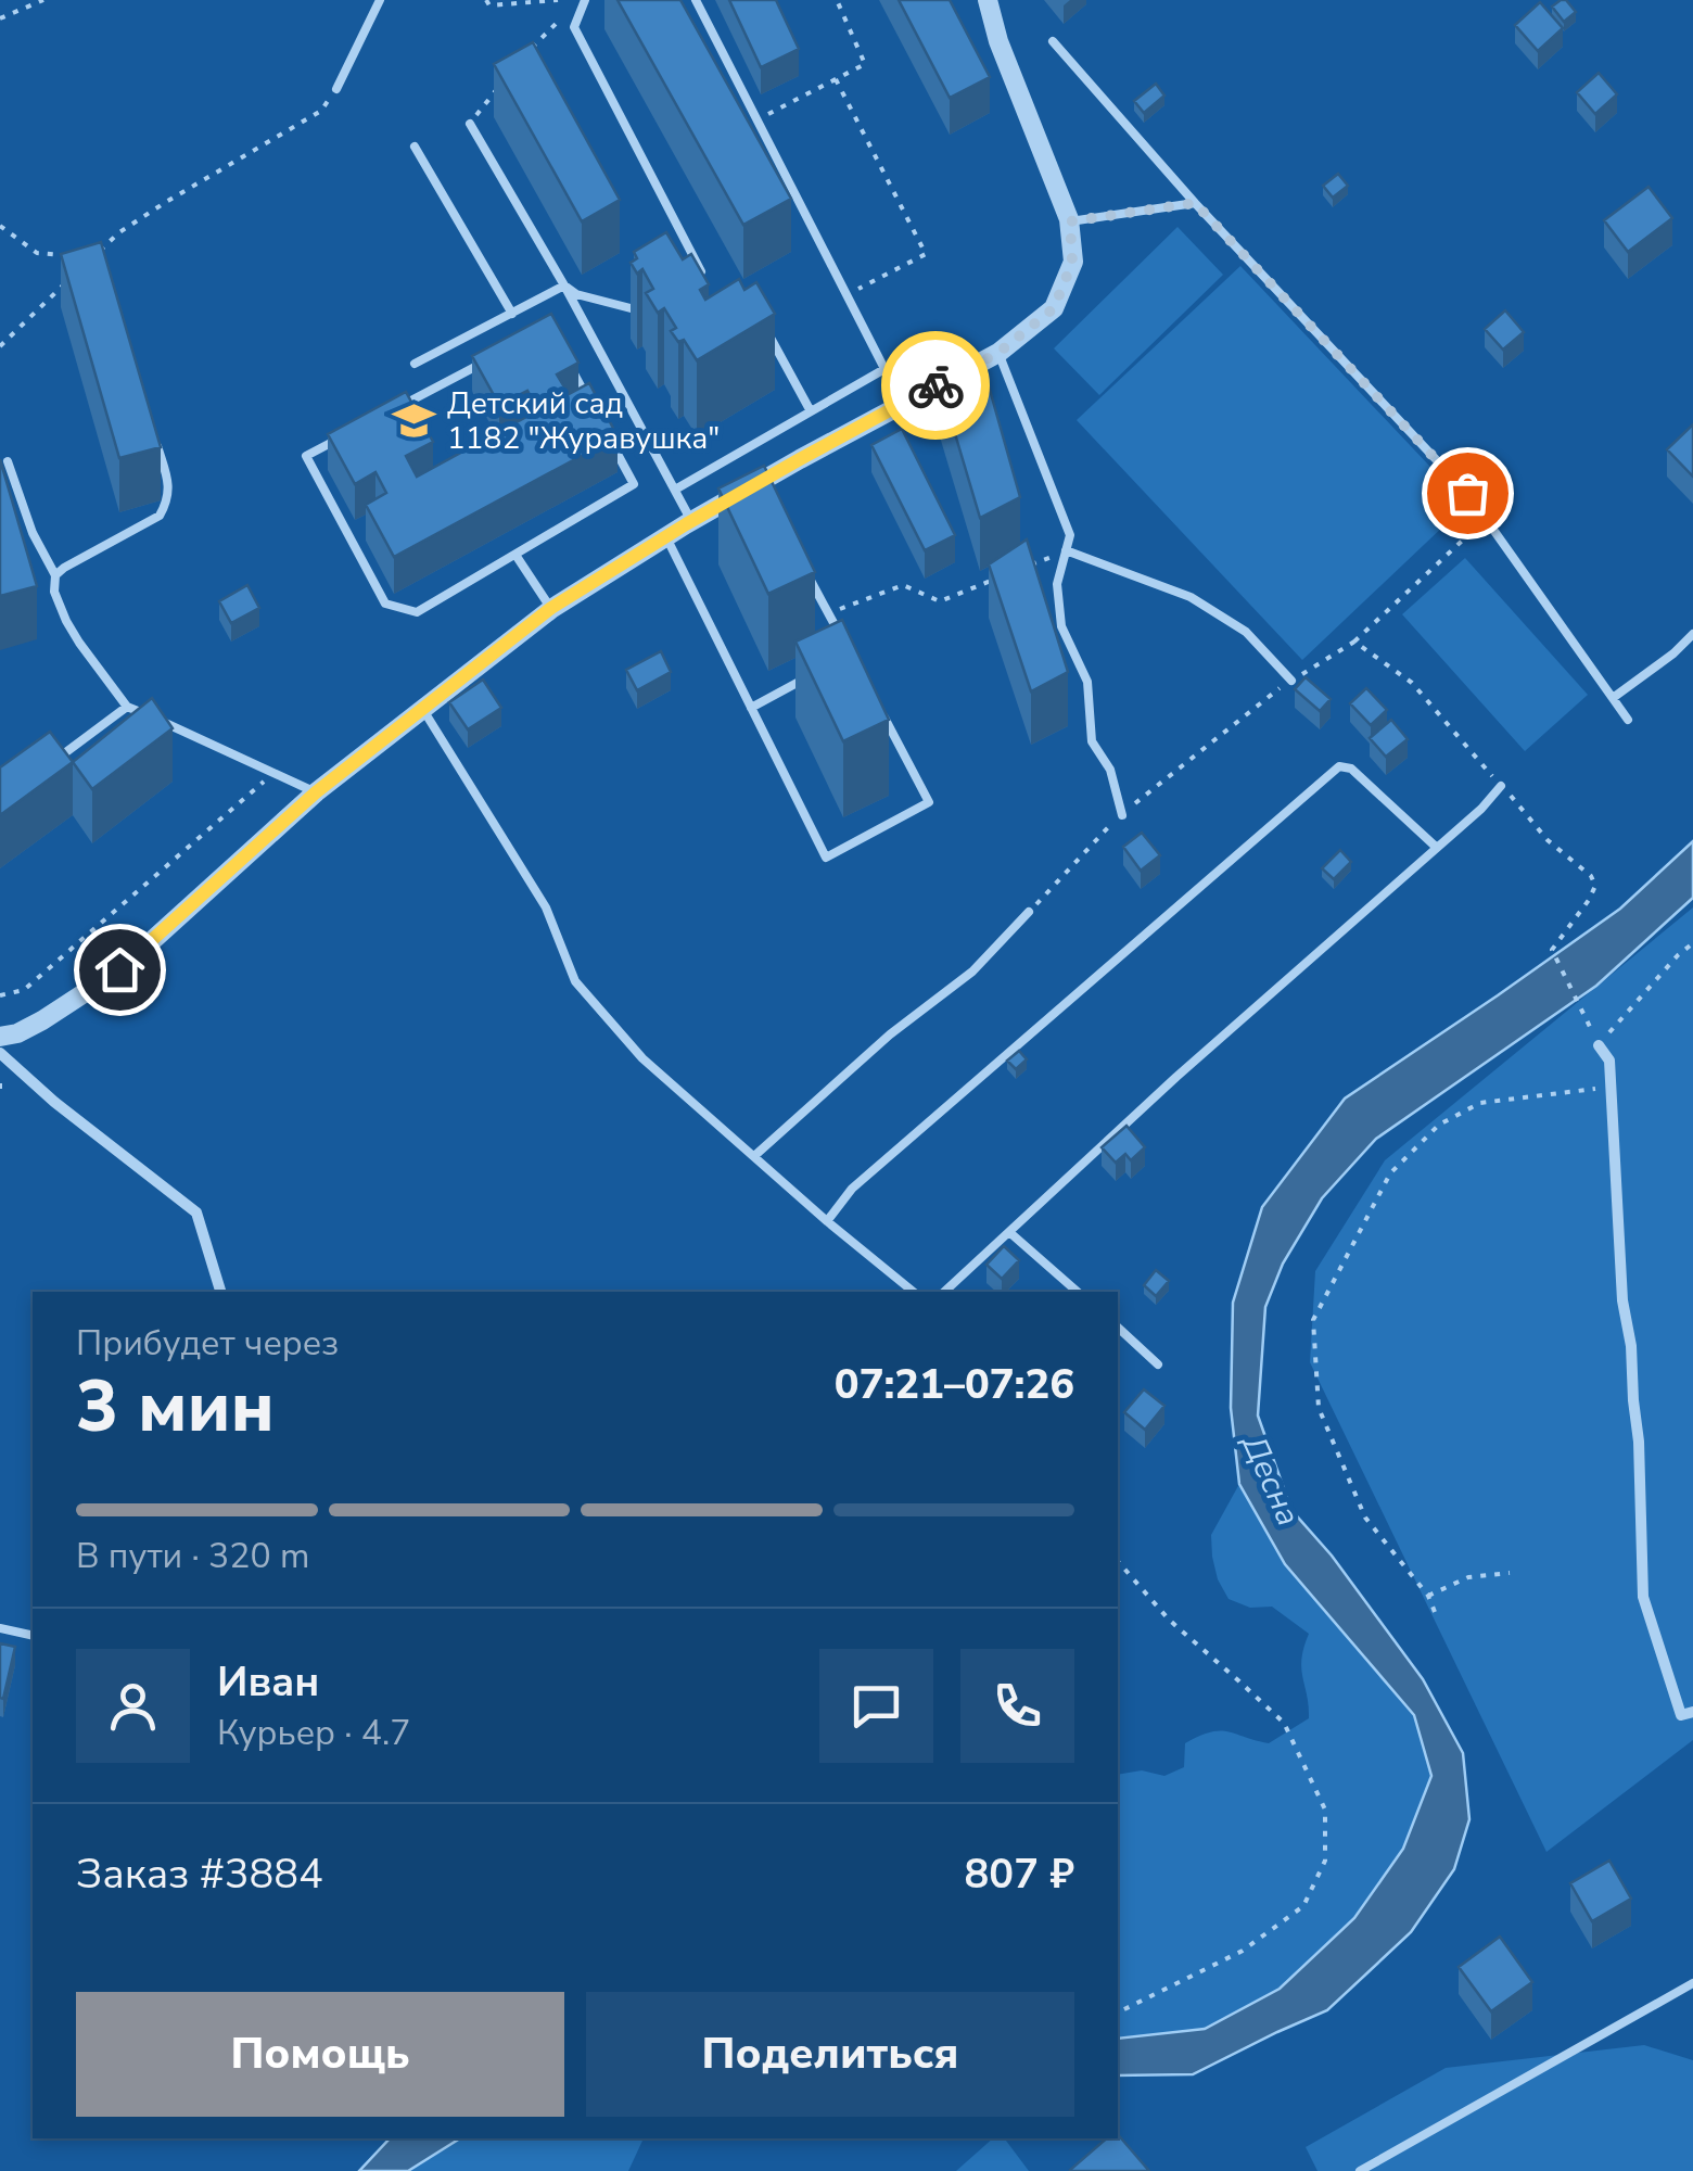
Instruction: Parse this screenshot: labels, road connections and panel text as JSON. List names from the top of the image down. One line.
{"water":["Десна"],"places":{"school or university":["Детский сад 1182 \"Журавушка\""]},"page":{"heading":["3 мин","Прибудет через","07:21–07:26"],"panel":["Иван","Курьер · 4.7","Заказ #3884","807 ₽"],"bar":"В пути · 320 m","buttons":["Помощь","Поделиться"]}}
